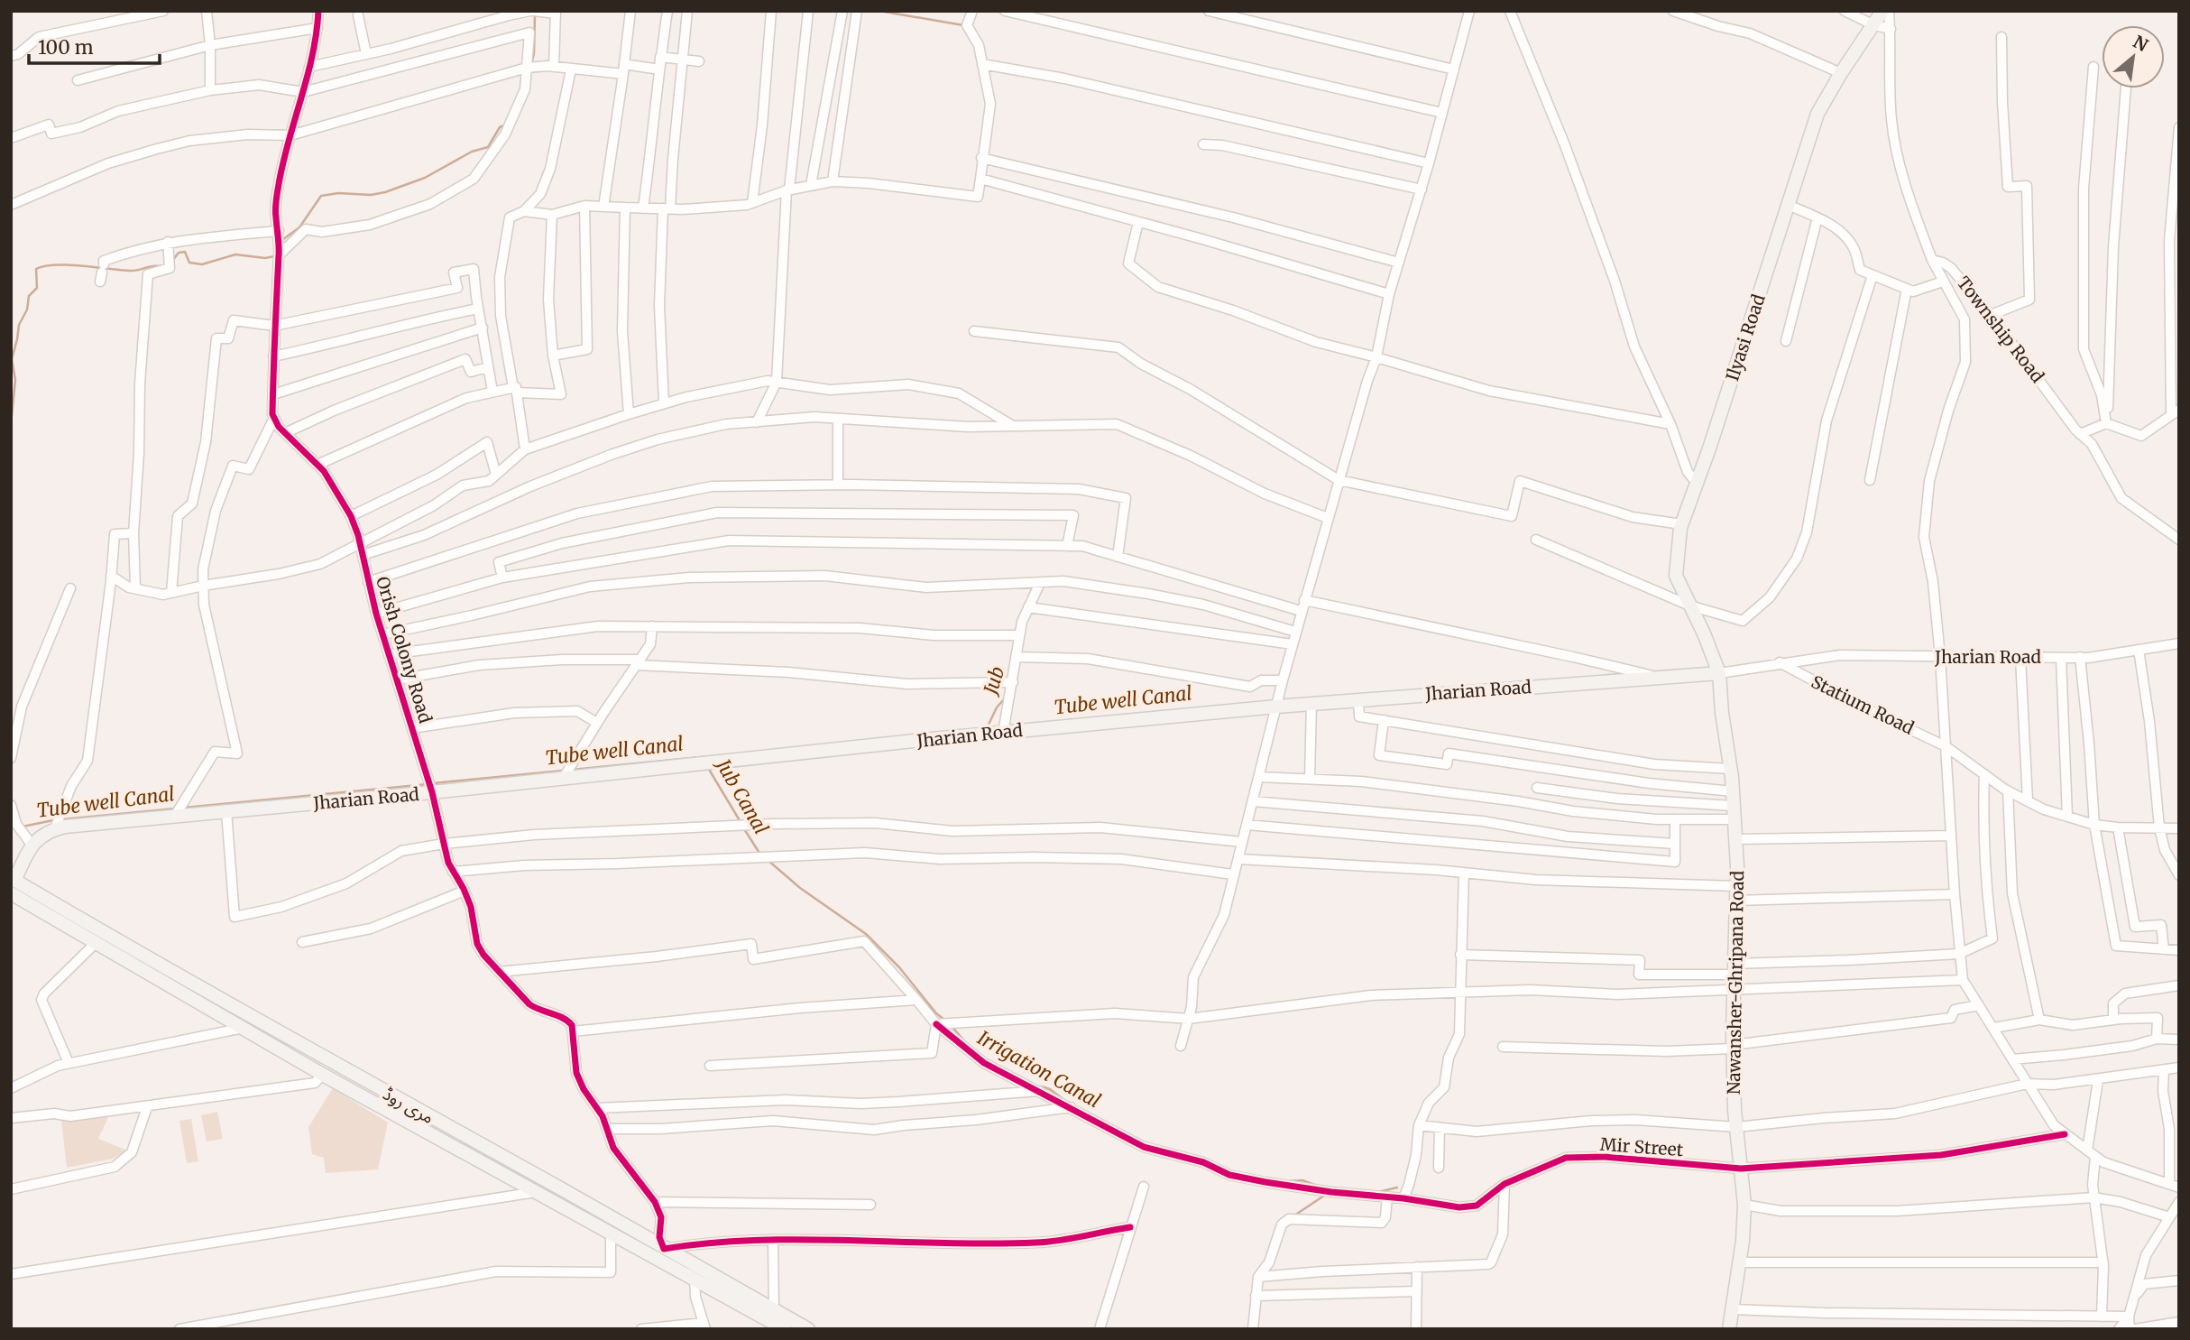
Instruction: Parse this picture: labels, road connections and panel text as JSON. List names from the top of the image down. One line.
{"streets":{"main road":["Ilyasi Road","Jharian Road","Nawansher-Ghripana Road","مری روڈ"],"street":["Township Road","Orish Colony Road","Statium Road","Mir Street"]},"crossings":[["Ilyasi Road","Jharian Road"],["Ilyasi Road","Nawansher-Ghripana Road"],["Orish Colony Road","Jharian Road"],["Orish Colony Road","Mir Street"],["Jharian Road","Statium Road"],["Jharian Road","Nawansher-Ghripana Road"],["Jharian Road","مری روڈ"],["Nawansher-Ghripana Road","Mir Street"]],"water":["Jub","Tube well Canal","Jub Canal","Irrigation Canal"],"scale_bar":"100 m","north":"top right"}
